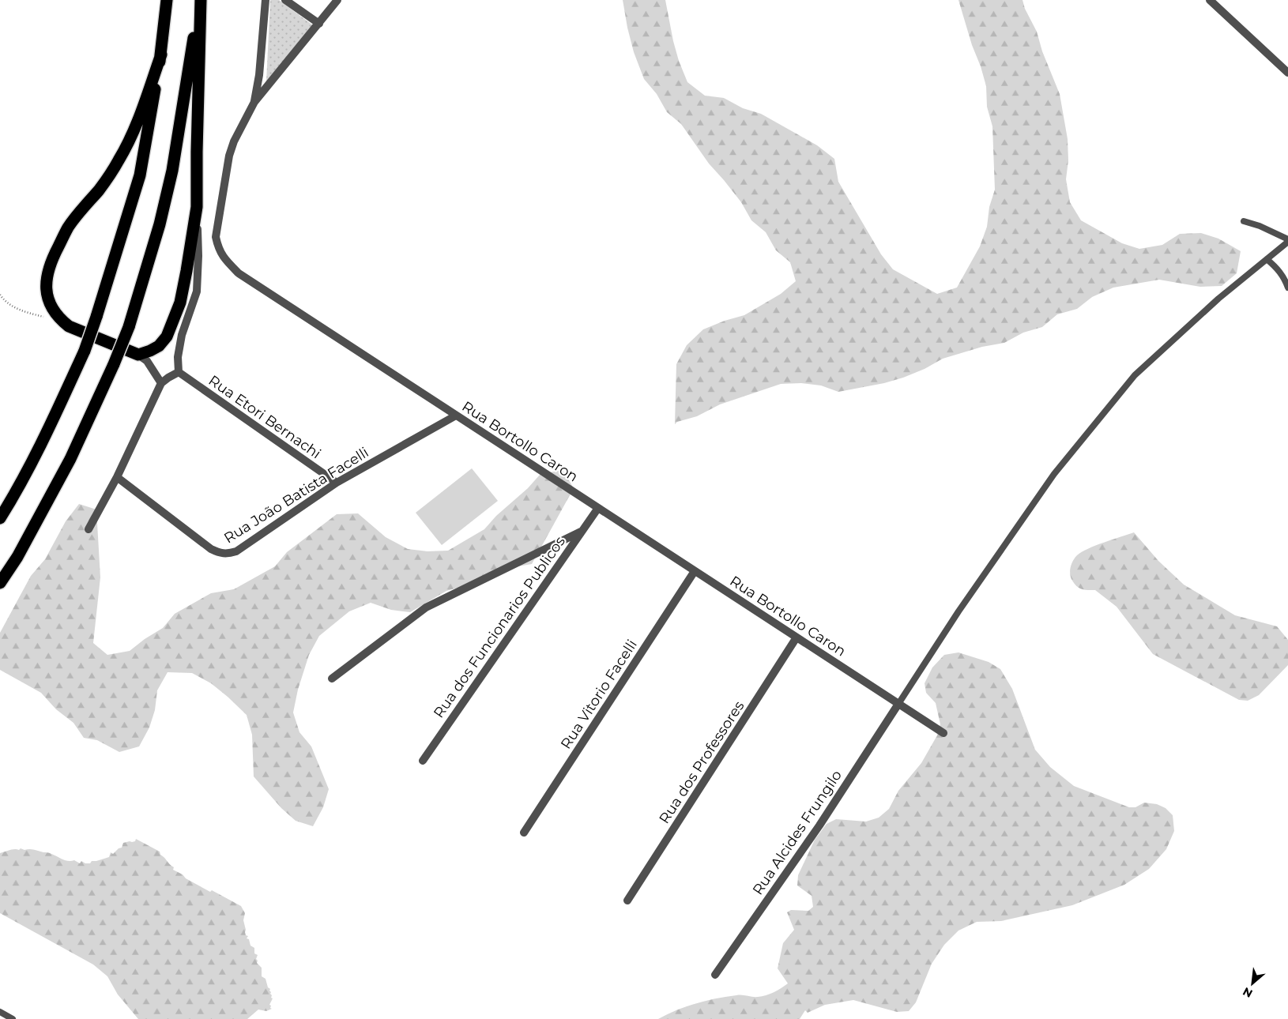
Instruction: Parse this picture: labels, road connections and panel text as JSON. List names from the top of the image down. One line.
{"streets":{"street":["Rua Etori Bernachi","Rua Bortollo Caron","Rua João Batista Facelli","Rua dos Funcionarios Publicos","Rua Vitorio Facelli","Rua dos Professores","Rua Alcides Frungilo"]},"crossings":[["Rua Etori Bernachi","Rua João Batista Facelli"],["Rua Bortollo Caron","Rua João Batista Facelli"],["Rua Bortollo Caron","Rua dos Funcionarios Publicos"],["Rua Bortollo Caron","Rua Vitorio Facelli"],["Rua Bortollo Caron","Rua dos Professores"],["Rua Bortollo Caron","Rua Alcides Frungilo"]],"north":"bottom left"}
